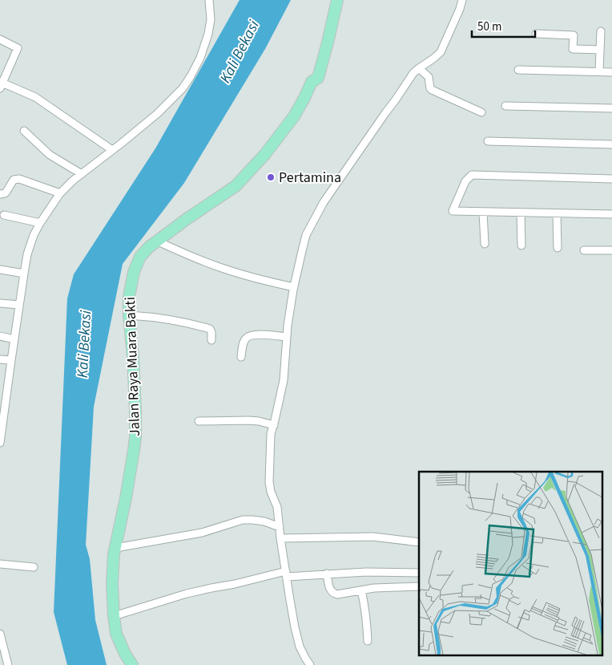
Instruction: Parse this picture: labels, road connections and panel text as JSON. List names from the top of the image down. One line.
{"streets":{"main road":["Jalan Raya Muara Bakti"]},"water":["Kali Bekasi"],"places":["Pertamina"],"scale_bar":"50 m"}
